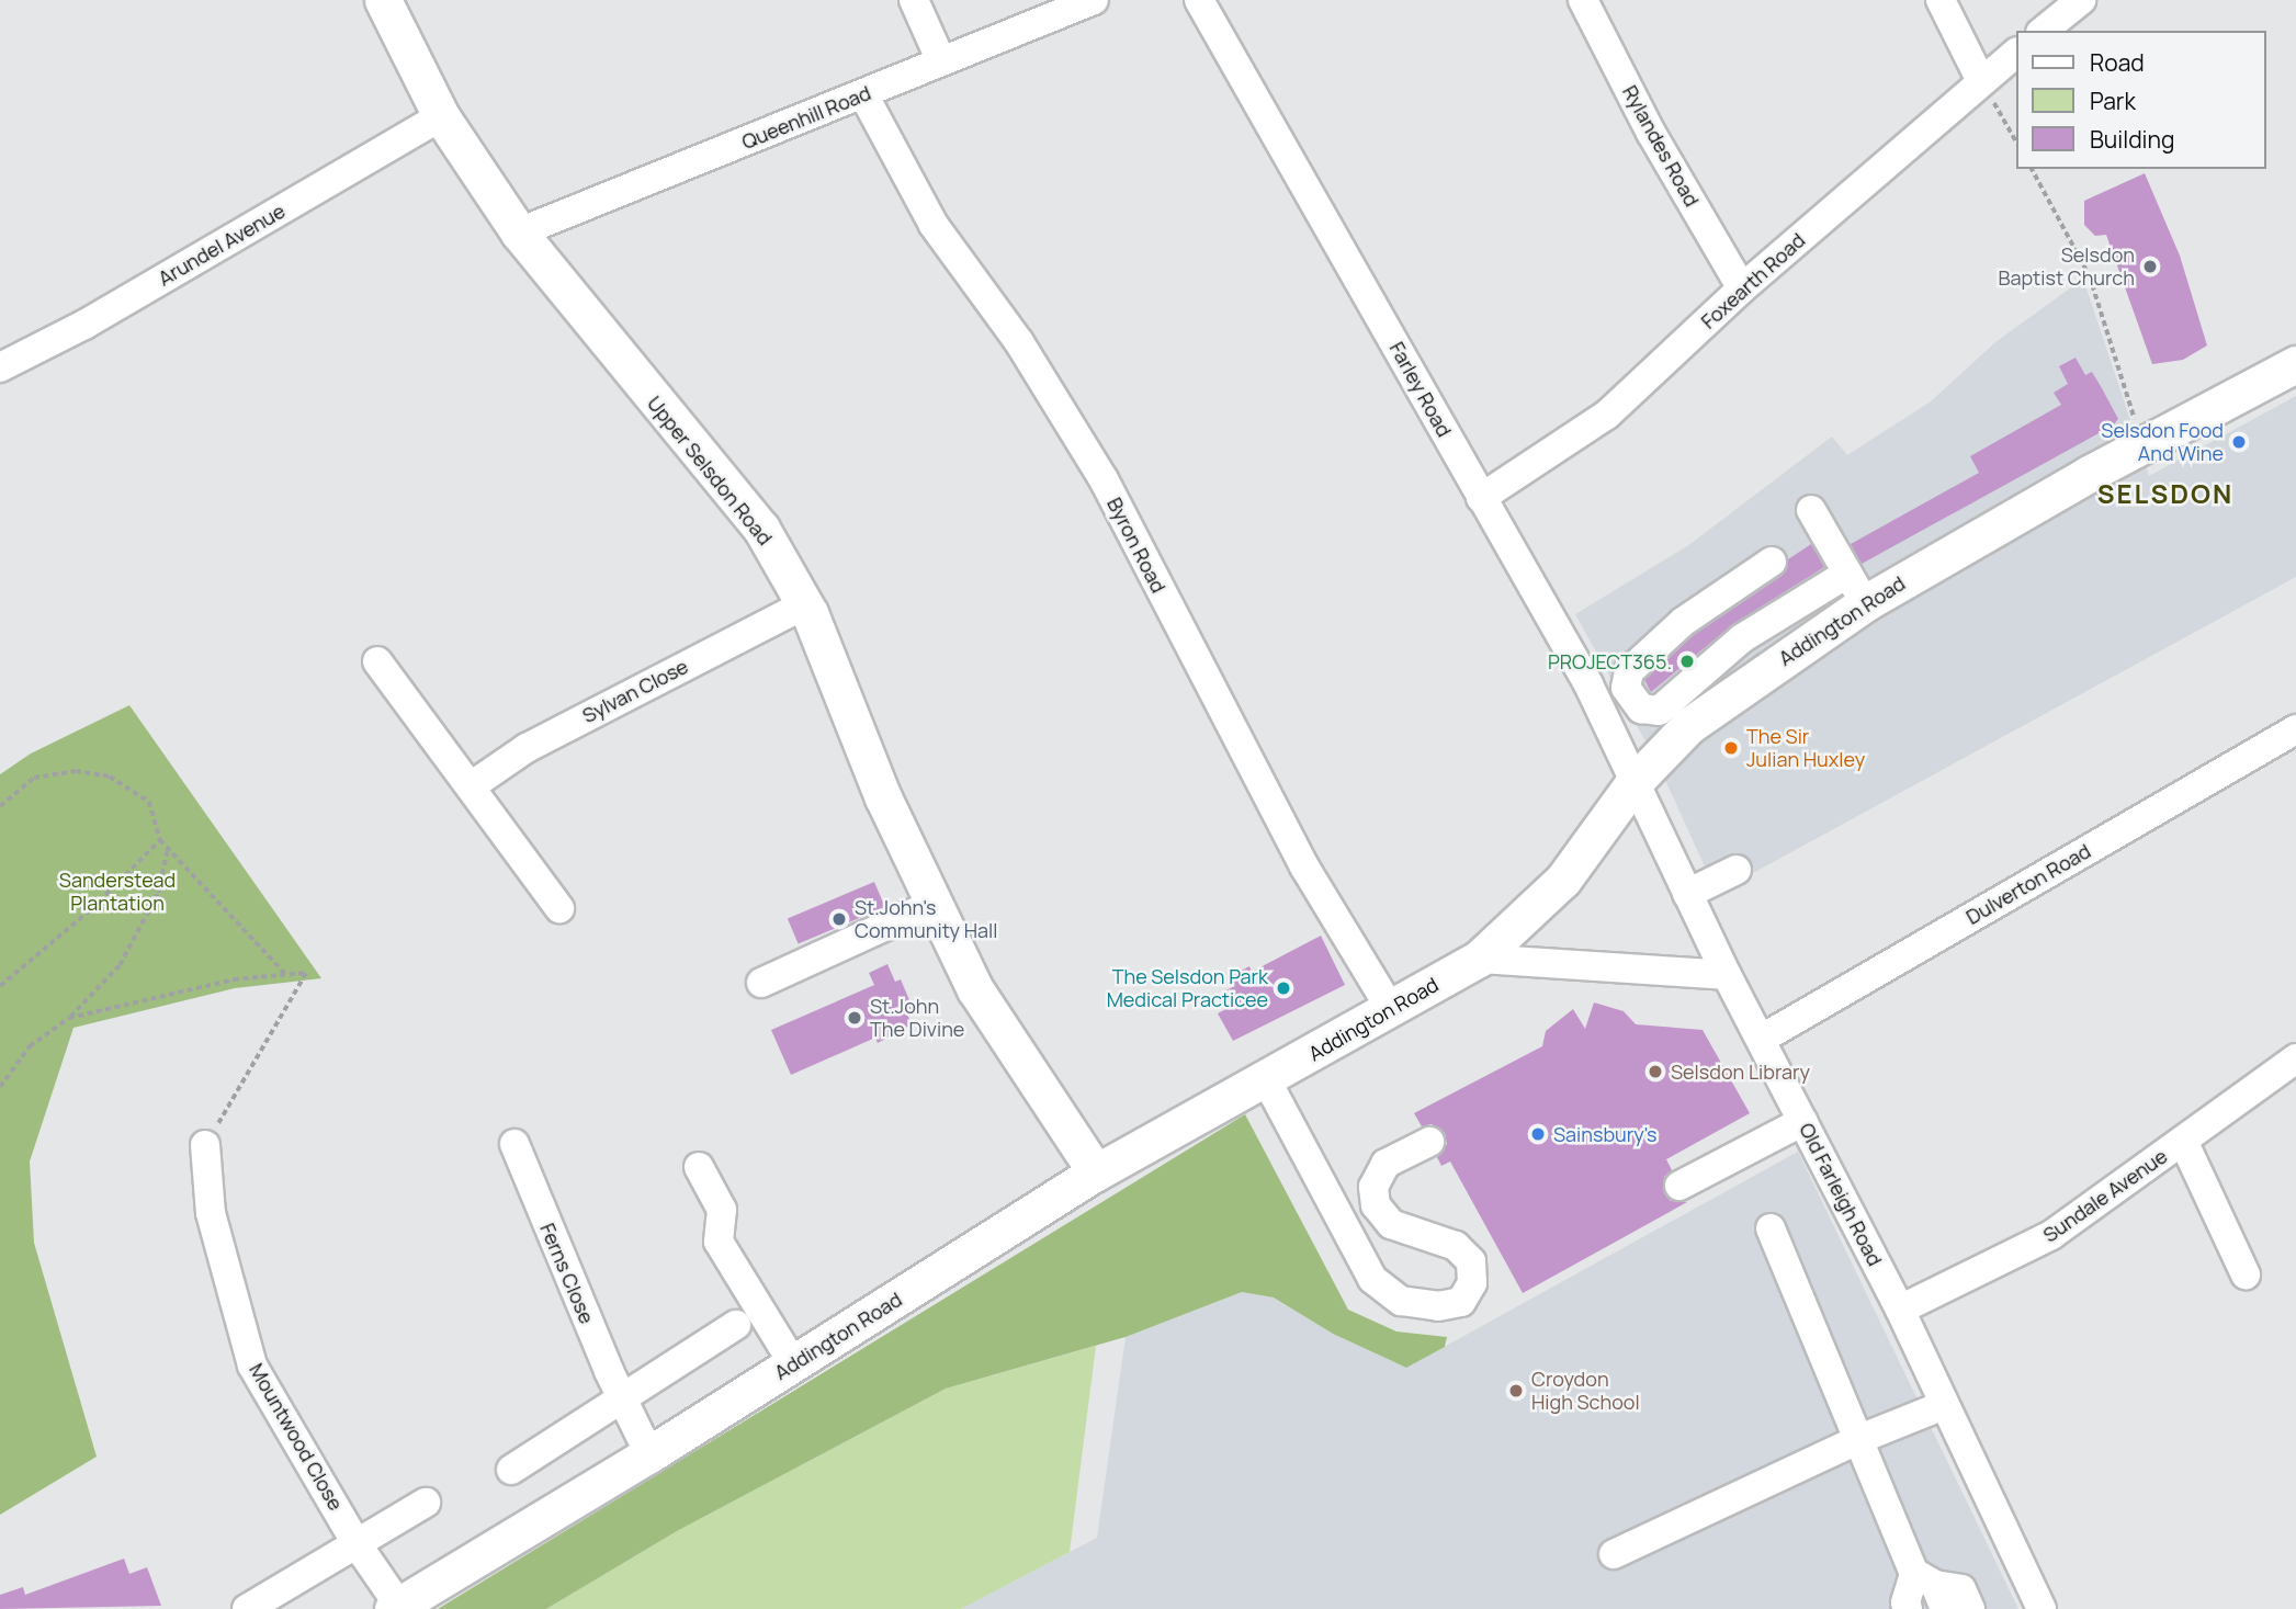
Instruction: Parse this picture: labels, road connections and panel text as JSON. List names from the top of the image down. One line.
{"streets":{"main road":["Upper Selsdon Road","Addington Road"],"street":["Queenhill Road","Rylandes Road","Arundel Avenue","Foxearth Road","Farley Road","Byron Road","Sylvan Close","Dulverton Road","Old Farleigh Road","Sundale Avenue","Ferns Close","Mountwood Close"]},"crossings":[["Queenhill Road","Upper Selsdon Road"],["Queenhill Road","Byron Road"],["Rylandes Road","Foxearth Road"],["Arundel Avenue","Upper Selsdon Road"],["Foxearth Road","Farley Road"],["Farley Road","Addington Road"],["Farley Road","Old Farleigh Road"],["Upper Selsdon Road","Addington Road"],["Upper Selsdon Road","Sylvan Close"],["Byron Road","Addington Road"],["Addington Road","Old Farleigh Road"],["Addington Road","Ferns Close"],["Addington Road","Mountwood Close"],["Dulverton Road","Old Farleigh Road"],["Old Farleigh Road","Sundale Avenue"]],"districts":["SELSDON"],"parks":["Sanderstead Plantation"],"places":["Selsdon Baptist Church","Selsdon Food And Wine","PROJECT365.","The Sir Julian Huxley","St.John's Community Hall","The Selsdon Park Medical Practicee","St.John The Divine","Selsdon Library","Sainsbury's","Croydon High School"],"legend":["Road","Park","Building"]}
